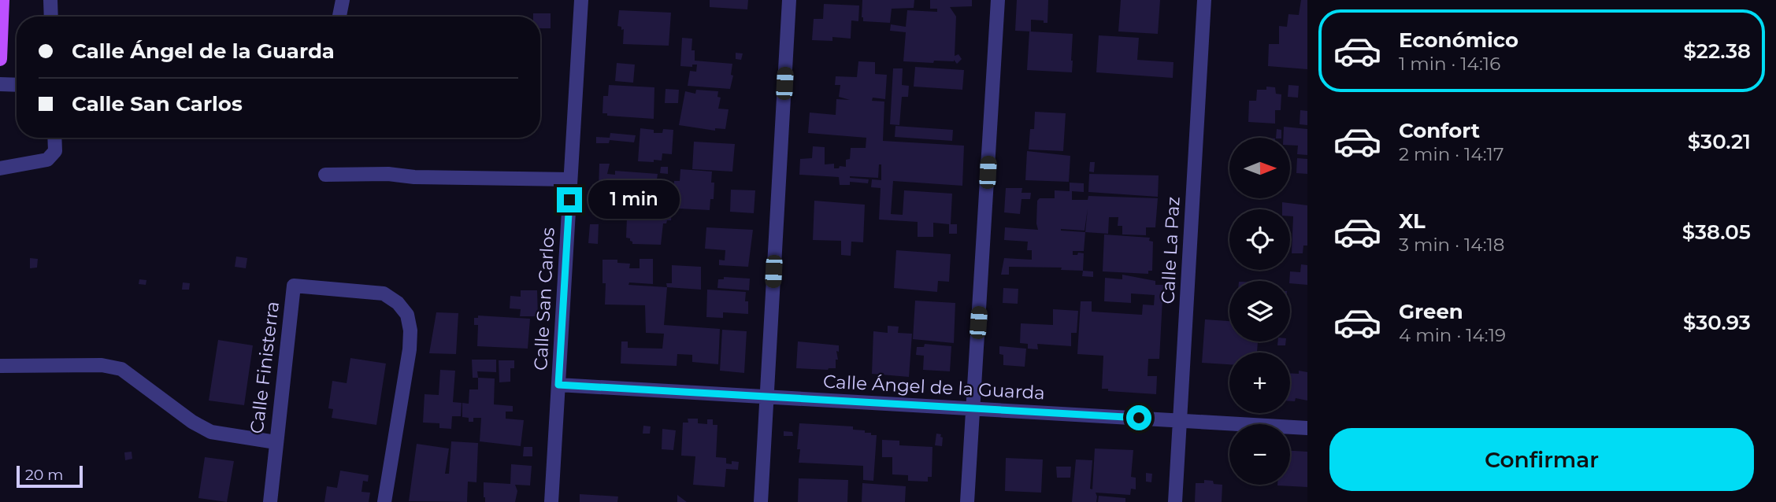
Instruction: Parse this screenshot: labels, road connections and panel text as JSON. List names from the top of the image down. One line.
{"streets":{"street":["Calle La Paz","Calle San Carlos","Calle Finisterra","Calle Ángel de la Guarda"]},"crossings":[["Calle La Paz","Calle Ángel de la Guarda"],["Calle San Carlos","Calle Ángel de la Guarda"]],"scale_bar":"20 m","north":"right","page":{"list":[{"name":"Económico","note":"1 min · 14:16","value":"$22.38"},{"name":"Confort","note":"2 min · 14:17","value":"$30.21"},{"name":"XL","note":"3 min · 14:18","value":"$38.05"},{"name":"Green","note":"4 min · 14:19","value":"$30.93"}],"banner":["Calle Ángel de la Guarda","Calle San Carlos"],"map_buttons":["+","−"],"bubble":"1 min","buttons":"Confirmar","scale":"20 m"}}
